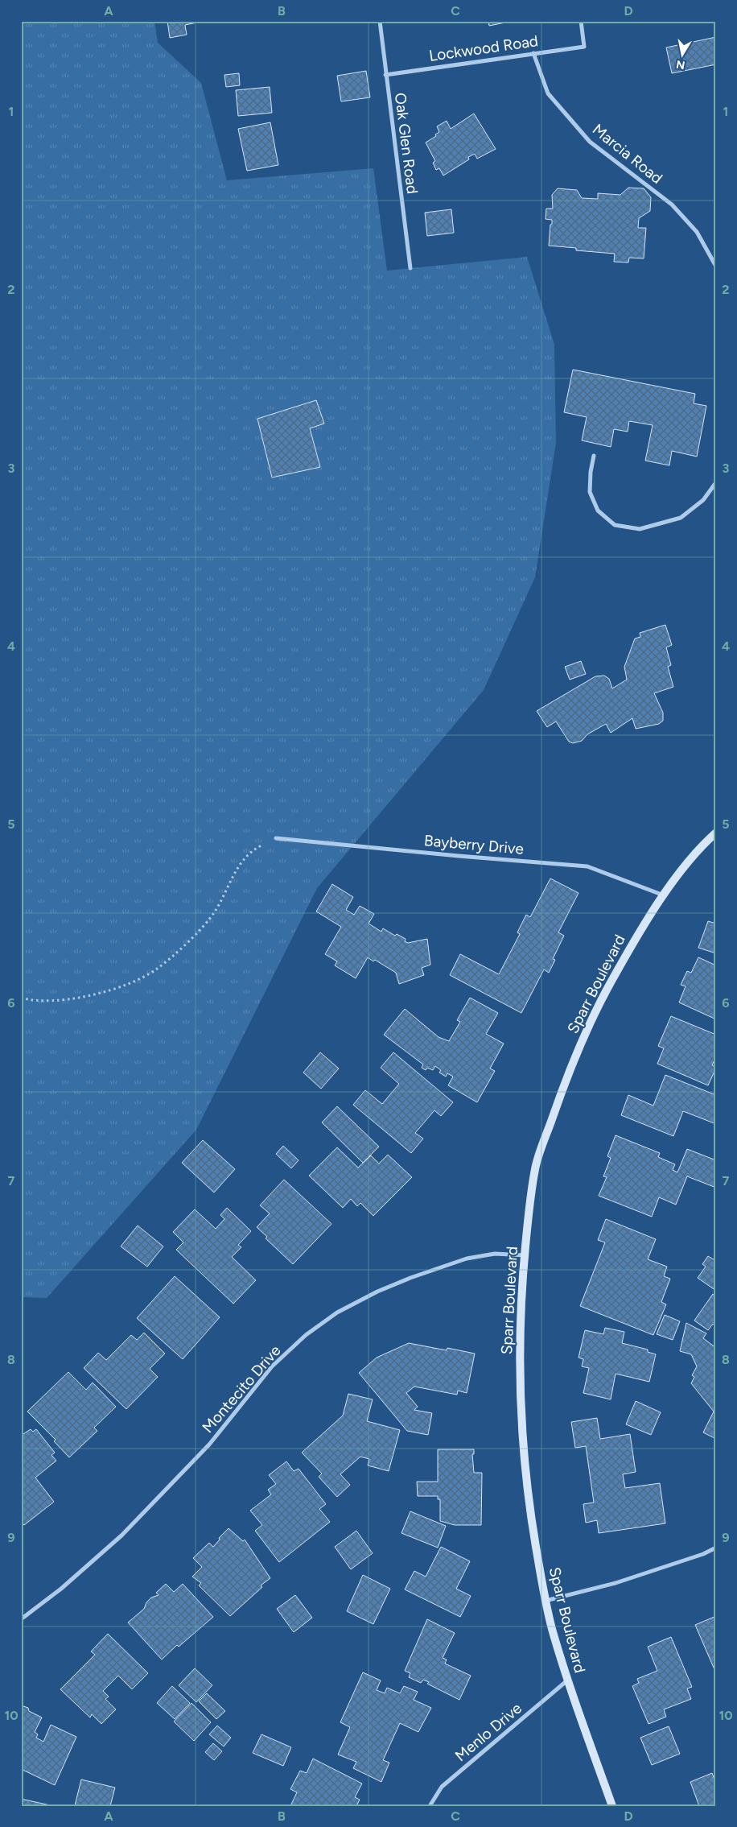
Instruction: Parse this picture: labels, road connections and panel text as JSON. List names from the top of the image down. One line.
{"streets":{"street":["Lockwood Road","Oak Glen Road","Marcia Road","Bayberry Drive","Sparr Boulevard","Montecito Drive","Menlo Drive"]},"crossings":[["Lockwood Road","Oak Glen Road"],["Lockwood Road","Marcia Road"],["Bayberry Drive","Sparr Boulevard"],["Sparr Boulevard","Montecito Drive"],["Sparr Boulevard","Menlo Drive"]],"north":"bottom","grid":{"columns":["A","B","C","D"],"rows":["1","2","3","4","5","6","7","8","9","10"]}}
